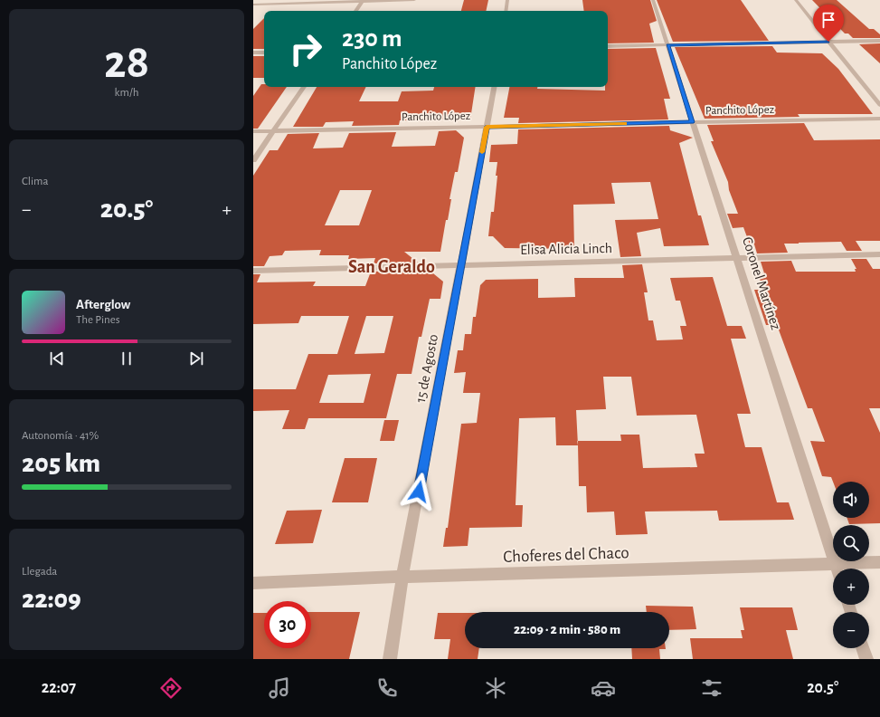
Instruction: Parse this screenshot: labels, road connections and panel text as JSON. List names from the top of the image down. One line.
{"streets":{"street":["Panchito López","Elisa Alicia Linch","Coronel Martínez","15 de Agosto","Choferes del Chaco"]},"crossings":[["Panchito López","Coronel Martínez"],["Panchito López","15 de Agosto"],["Elisa Alicia Linch","Coronel Martínez"],["Elisa Alicia Linch","15 de Agosto"],["Coronel Martínez","Choferes del Chaco"],["15 de Agosto","Choferes del Chaco"]],"districts":["San Geraldo"],"page":{"tile":[["28","km/h"],"Clima",["Autonomía · 41%","205 km"],["Llegada","22:09"]],"turn":["230 m","Panchito López"],"heat":["−","20.5°","+"],"song":["Afterglow","The Pines"],"map_buttons":["+","−"],"limit":"30","trip":"22:09 · 2 min · 580 m","tabs":["22:07","20.5°"]}}
